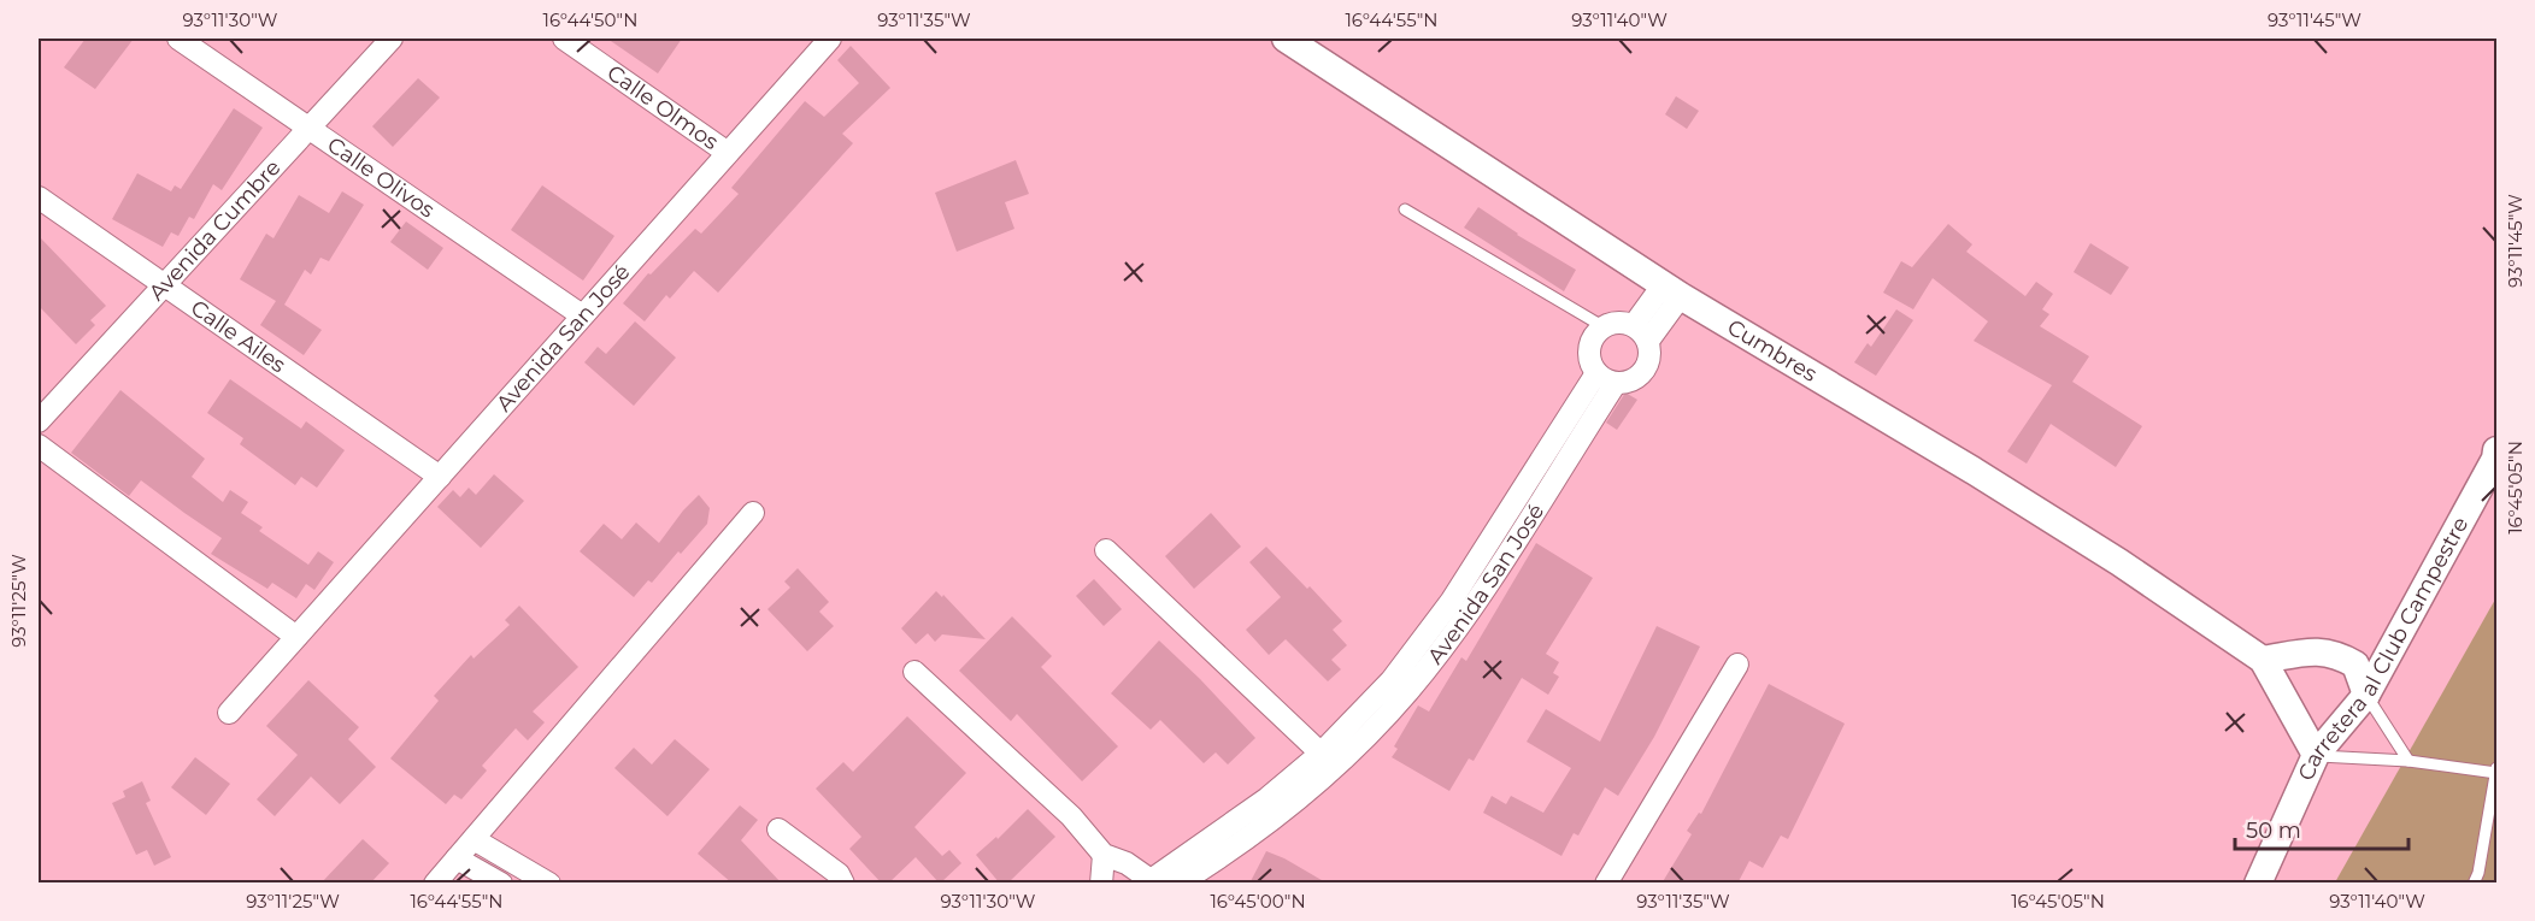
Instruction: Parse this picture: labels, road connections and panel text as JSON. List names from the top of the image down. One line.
{"streets":{"street":["Calle Olmos","Calle Olivos","Avenida Cumbre","Calle Ailes","Avenida San José","Cumbres","Carretera al Club Campestre"]},"crossings":[["Calle Olmos","Avenida San José"],["Calle Olivos","Avenida Cumbre"],["Calle Olivos","Avenida San José"],["Avenida Cumbre","Calle Ailes"],["Calle Ailes","Avenida San José"],["Cumbres","Carretera al Club Campestre"]],"scale_bar":"50 m","coordinates":["93°11'30\"W","16°44'50\"N","93°11'35\"W","16°44'55\"N","93°11'40\"W","93°11'45\"W","16°45'05\"N","93°11'25\"W","16°45'00\"N"]}
